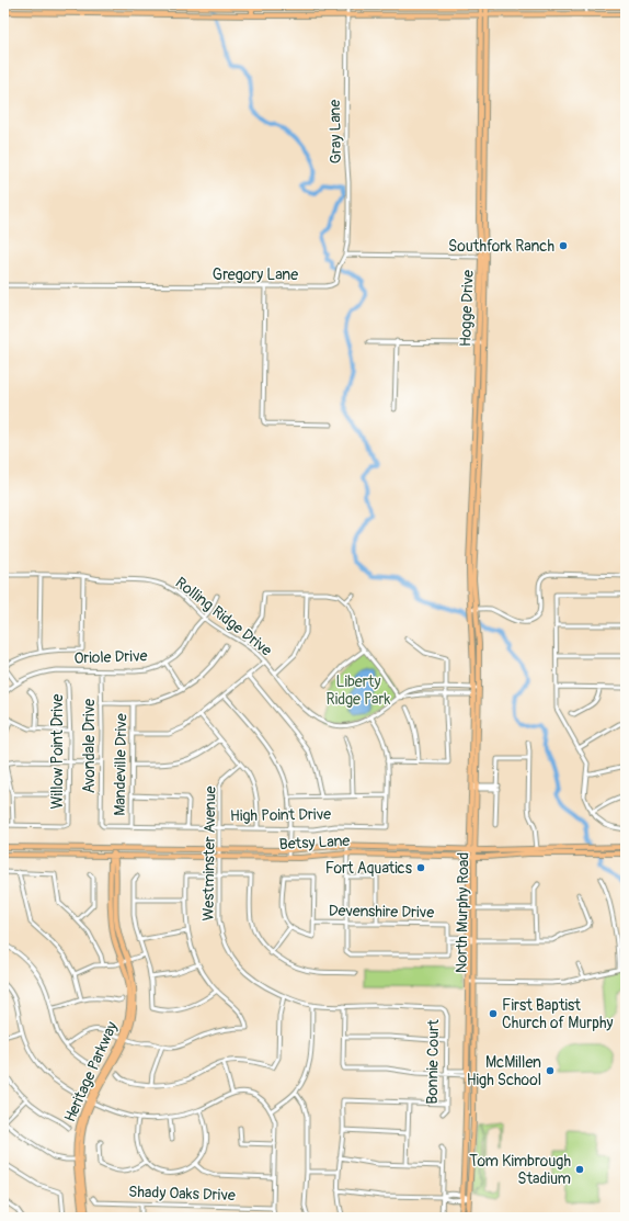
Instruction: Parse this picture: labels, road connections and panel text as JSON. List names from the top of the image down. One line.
{"streets":{"main road":["Hogge Drive","Betsy Lane","North Murphy Road","Heritage Parkway"],"street":["Gray Lane","Gregory Lane","Rolling Ridge Drive","Oriole Drive","Avondale Drive","Willow Point Drive","Mandeville Drive","High Point Drive","Westminster Avenue","Devenshire Drive","Bonnie Court","Shady Oaks Drive"]},"crossings":[["Gray Lane","Gregory Lane"],["Hogge Drive","North Murphy Road"],["Rolling Ridge Drive","Oriole Drive"],["Rolling Ridge Drive","North Murphy Road"],["Oriole Drive","Avondale Drive"],["Avondale Drive","High Point Drive"],["Mandeville Drive","High Point Drive"],["High Point Drive","Westminster Avenue"],["Betsy Lane","Westminster Avenue"],["Betsy Lane","North Murphy Road"],["Betsy Lane","Heritage Parkway"],["Westminster Avenue","Bonnie Court"]],"parks":["Liberty Ridge Park"],"places":["Southfork Ranch","Fort Aquatics","First Baptist Church of Murphy","McMillen High School","Tom Kimbrough Stadium"]}
